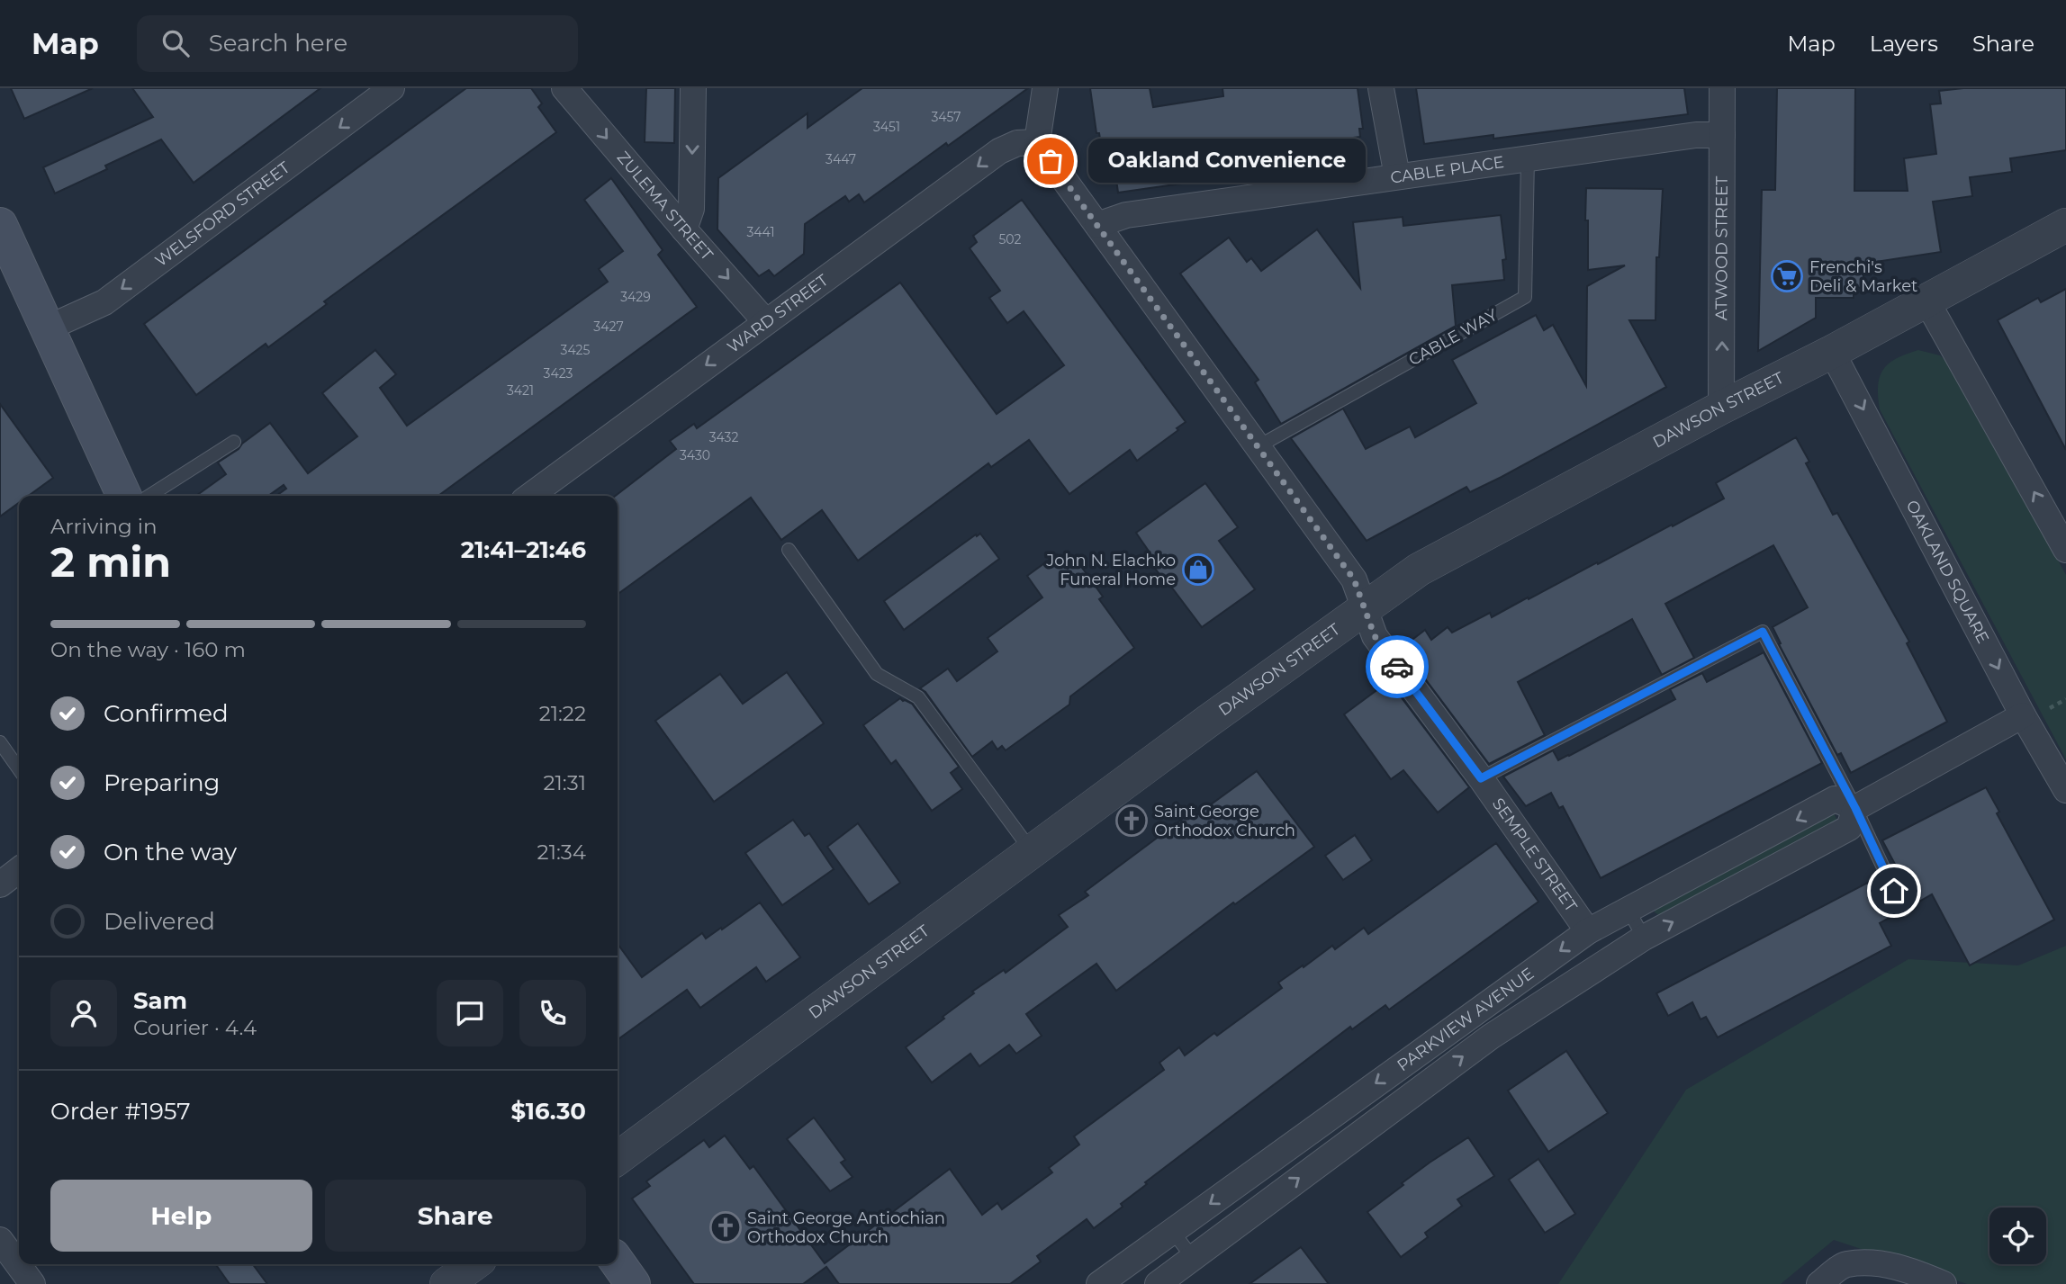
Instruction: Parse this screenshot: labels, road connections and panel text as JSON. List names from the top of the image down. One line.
{"streets":{"street":["CABLE PLACE","ZULEMA STREET","WELSFORD STREET","ATWOOD STREET","WARD STREET","DAWSON STREET","OAKLAND SQUARE","SEMPLE STREET","PARKVIEW AVENUE"],"lane":["CABLE WAY"]},"crossings":[["CABLE PLACE","ATWOOD STREET"],["CABLE PLACE","CABLE WAY"],["CABLE PLACE","SEMPLE STREET"],["ZULEMA STREET","WARD STREET"],["ATWOOD STREET","DAWSON STREET"],["WARD STREET","SEMPLE STREET"],["CABLE WAY","SEMPLE STREET"],["DAWSON STREET","OAKLAND SQUARE"],["DAWSON STREET","SEMPLE STREET"],["OAKLAND SQUARE","PARKVIEW AVENUE"],["SEMPLE STREET","PARKVIEW AVENUE"]],"one_way":["ZULEMA STREET","WELSFORD STREET","ATWOOD STREET","WARD STREET"],"places":{"other":["Oakland Convenience"],"supermarket":["Frenchi's Deli & Market"],"shop":["John N. Elachko Funeral Home"],"church":["Saint George Orthodox Church","Saint George Antiochian Orthodox Church"]},"house_numbers":["3457","3451","3447","3441","502","3429","3427","3425","3423","3421","3432","3430"],"page":{"header":"Map","search":"Search here","nav":["Map","Layers","Share"],"bubble":"Oakland Convenience","heading":["2 min","Arriving in","21:41–21:46"],"panel":["Sam","Courier · 4.4","Order #1957","$16.30"],"bar":"On the way · 160 m","list":[["Confirmed","21:22"],["Preparing","21:31"],["On the way","21:34"],"Delivered"],"buttons":["Help","Share"]}}
